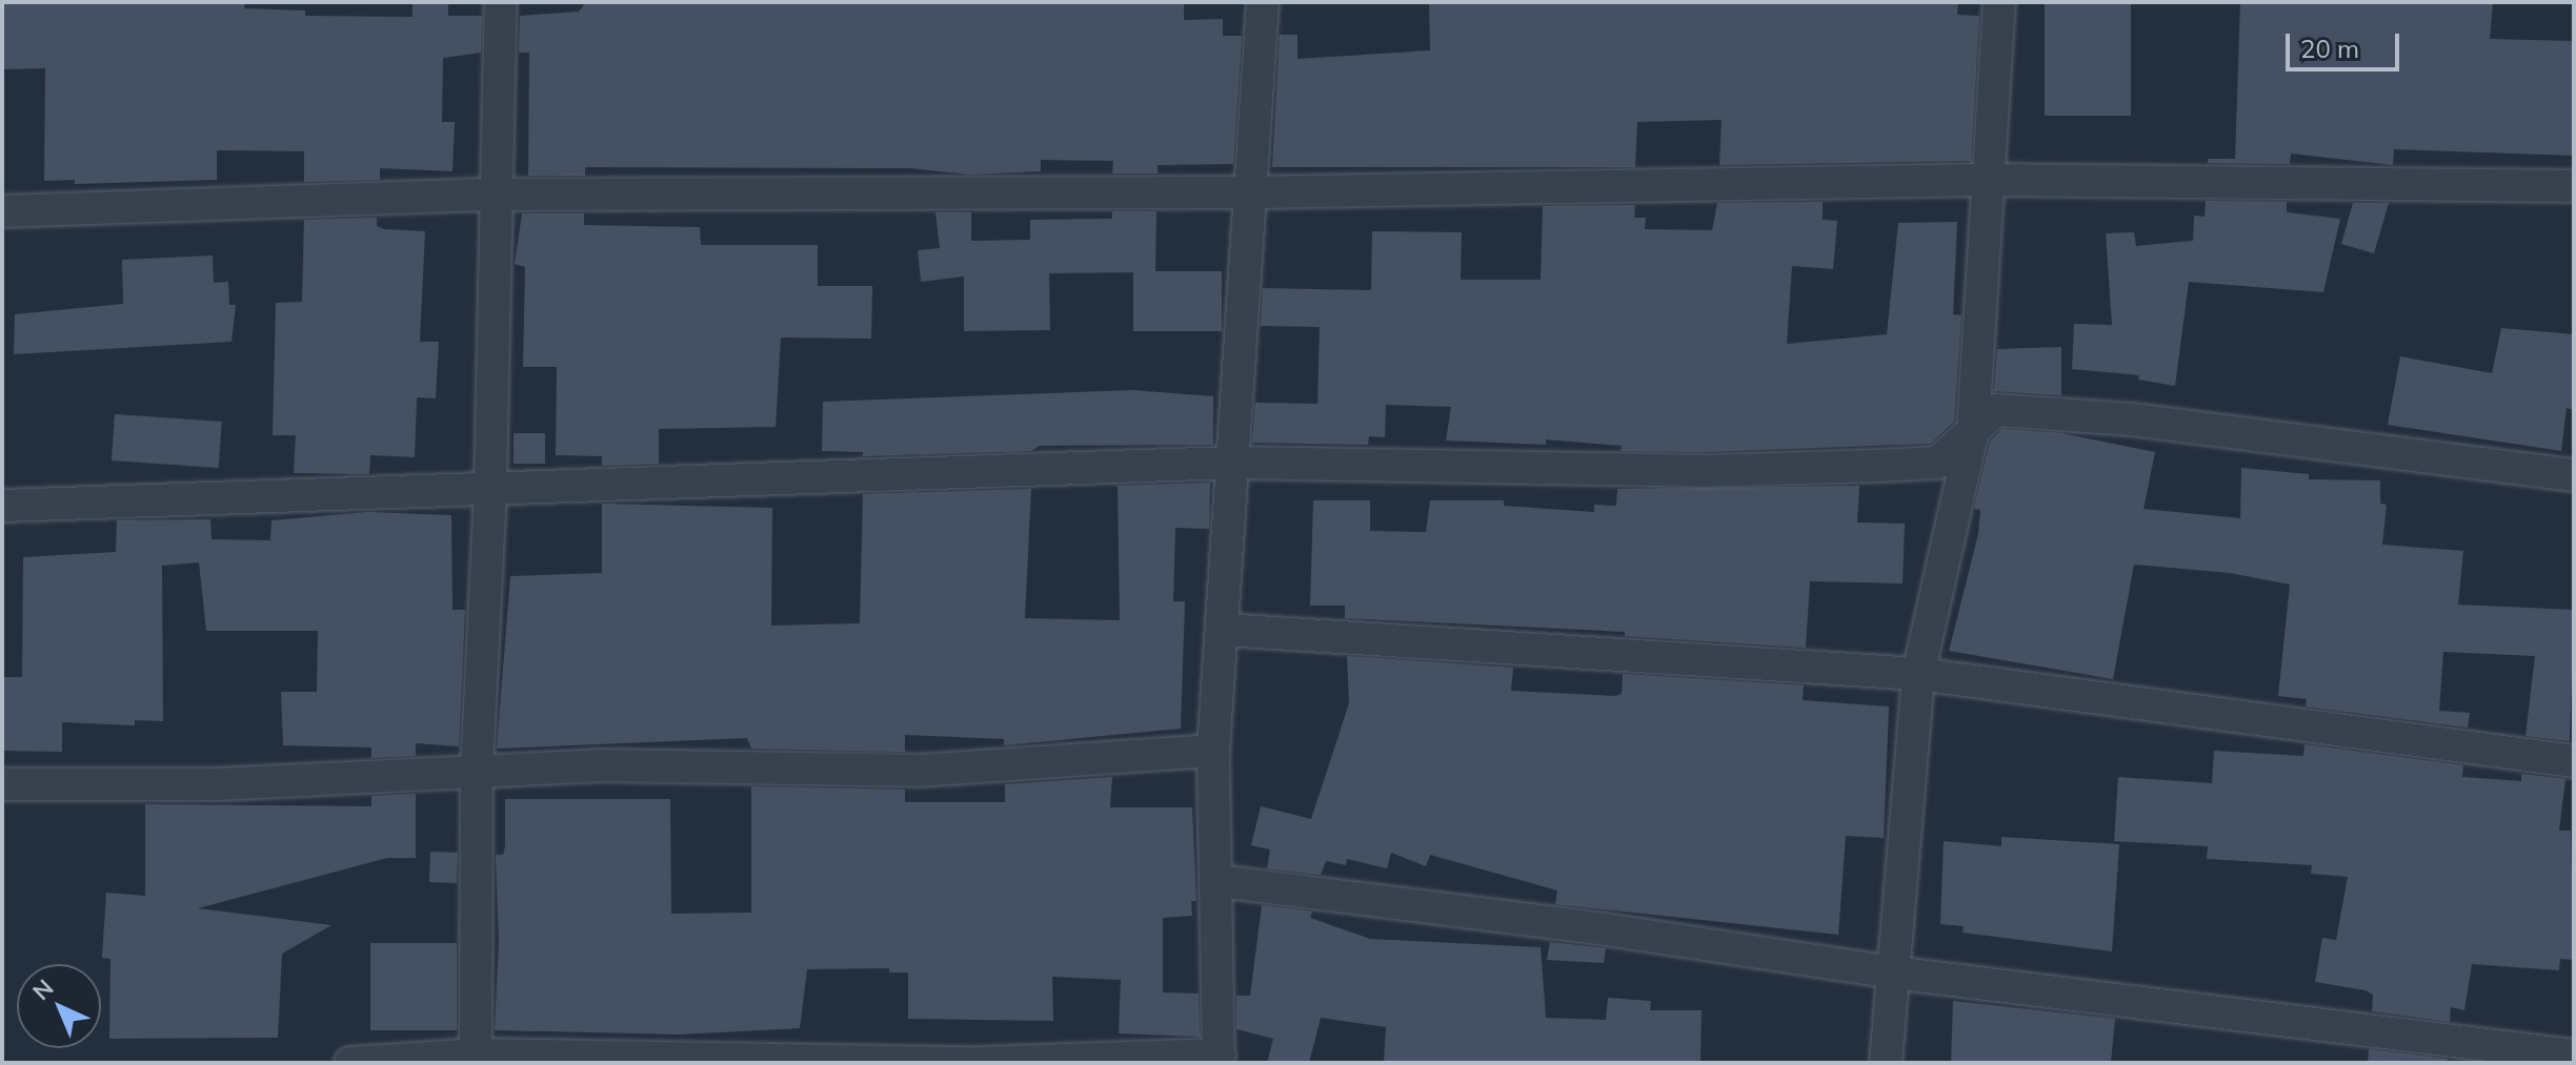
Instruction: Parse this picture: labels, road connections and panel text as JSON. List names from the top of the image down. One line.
{"scale_bar":"20 m","north":"top left"}
